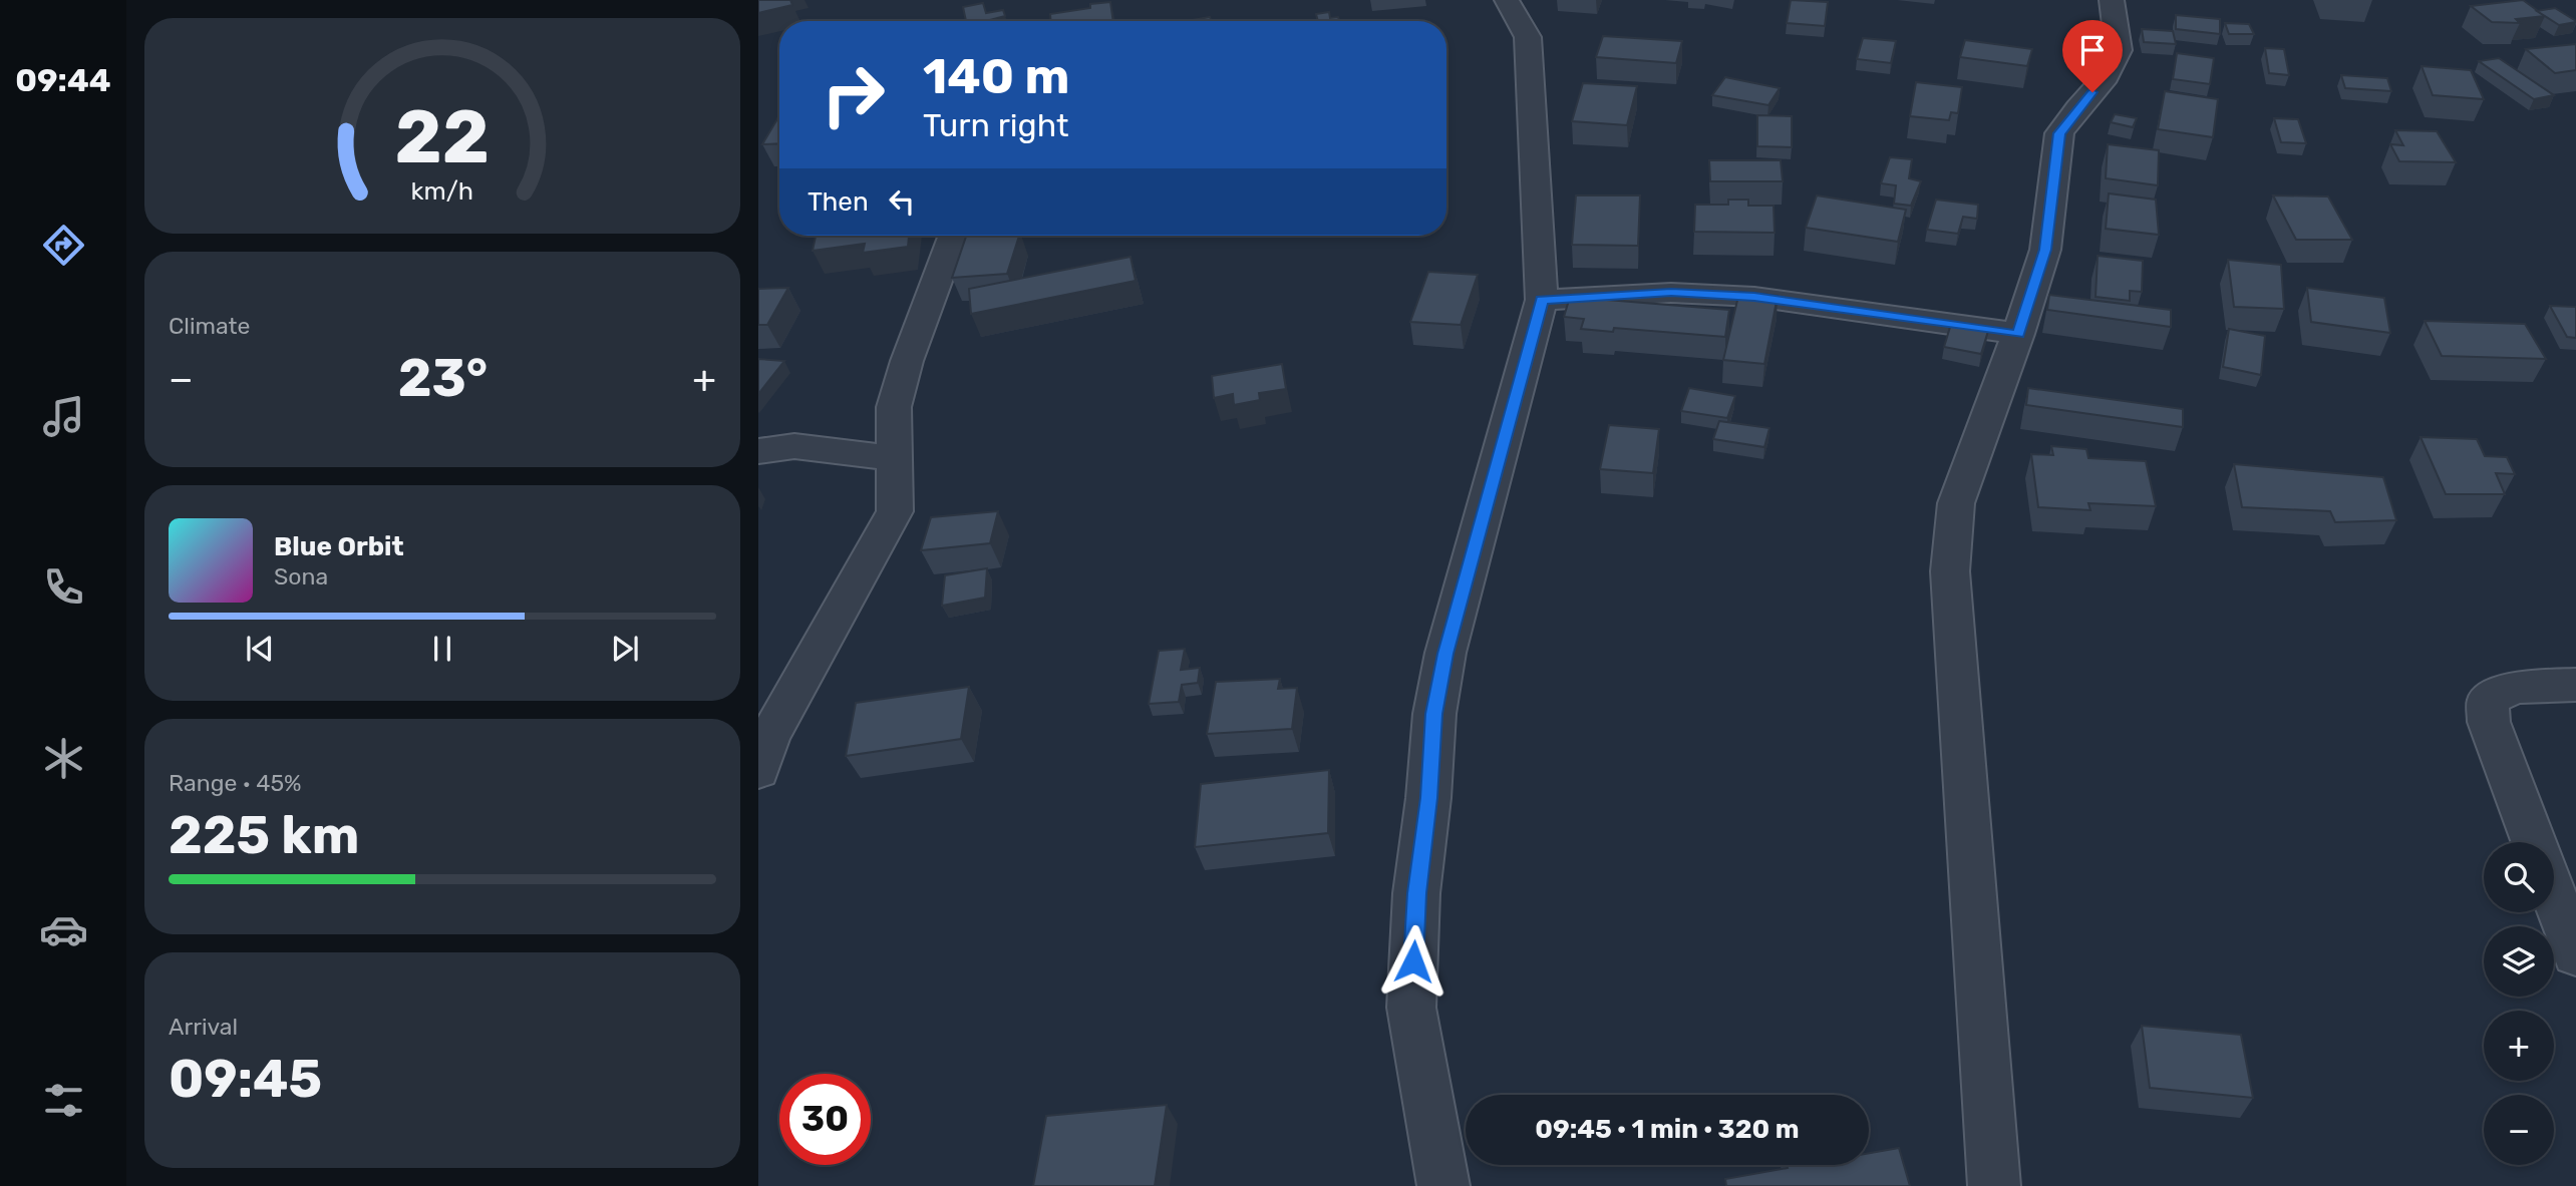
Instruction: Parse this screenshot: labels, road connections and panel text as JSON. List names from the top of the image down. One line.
{"page":{"tabs":"09:44","turn":["140 m","Turn right"],"then":"Then","tile":["Climate",["Range · 45%","225 km"],["Arrival","09:45"]],"heat":["−","23°","+"],"song":["Blue Orbit","Sona"],"map_buttons":["+","−"],"limit":"30","trip":"09:45 · 1 min · 320 m","gauge":["22","km/h"]}}
